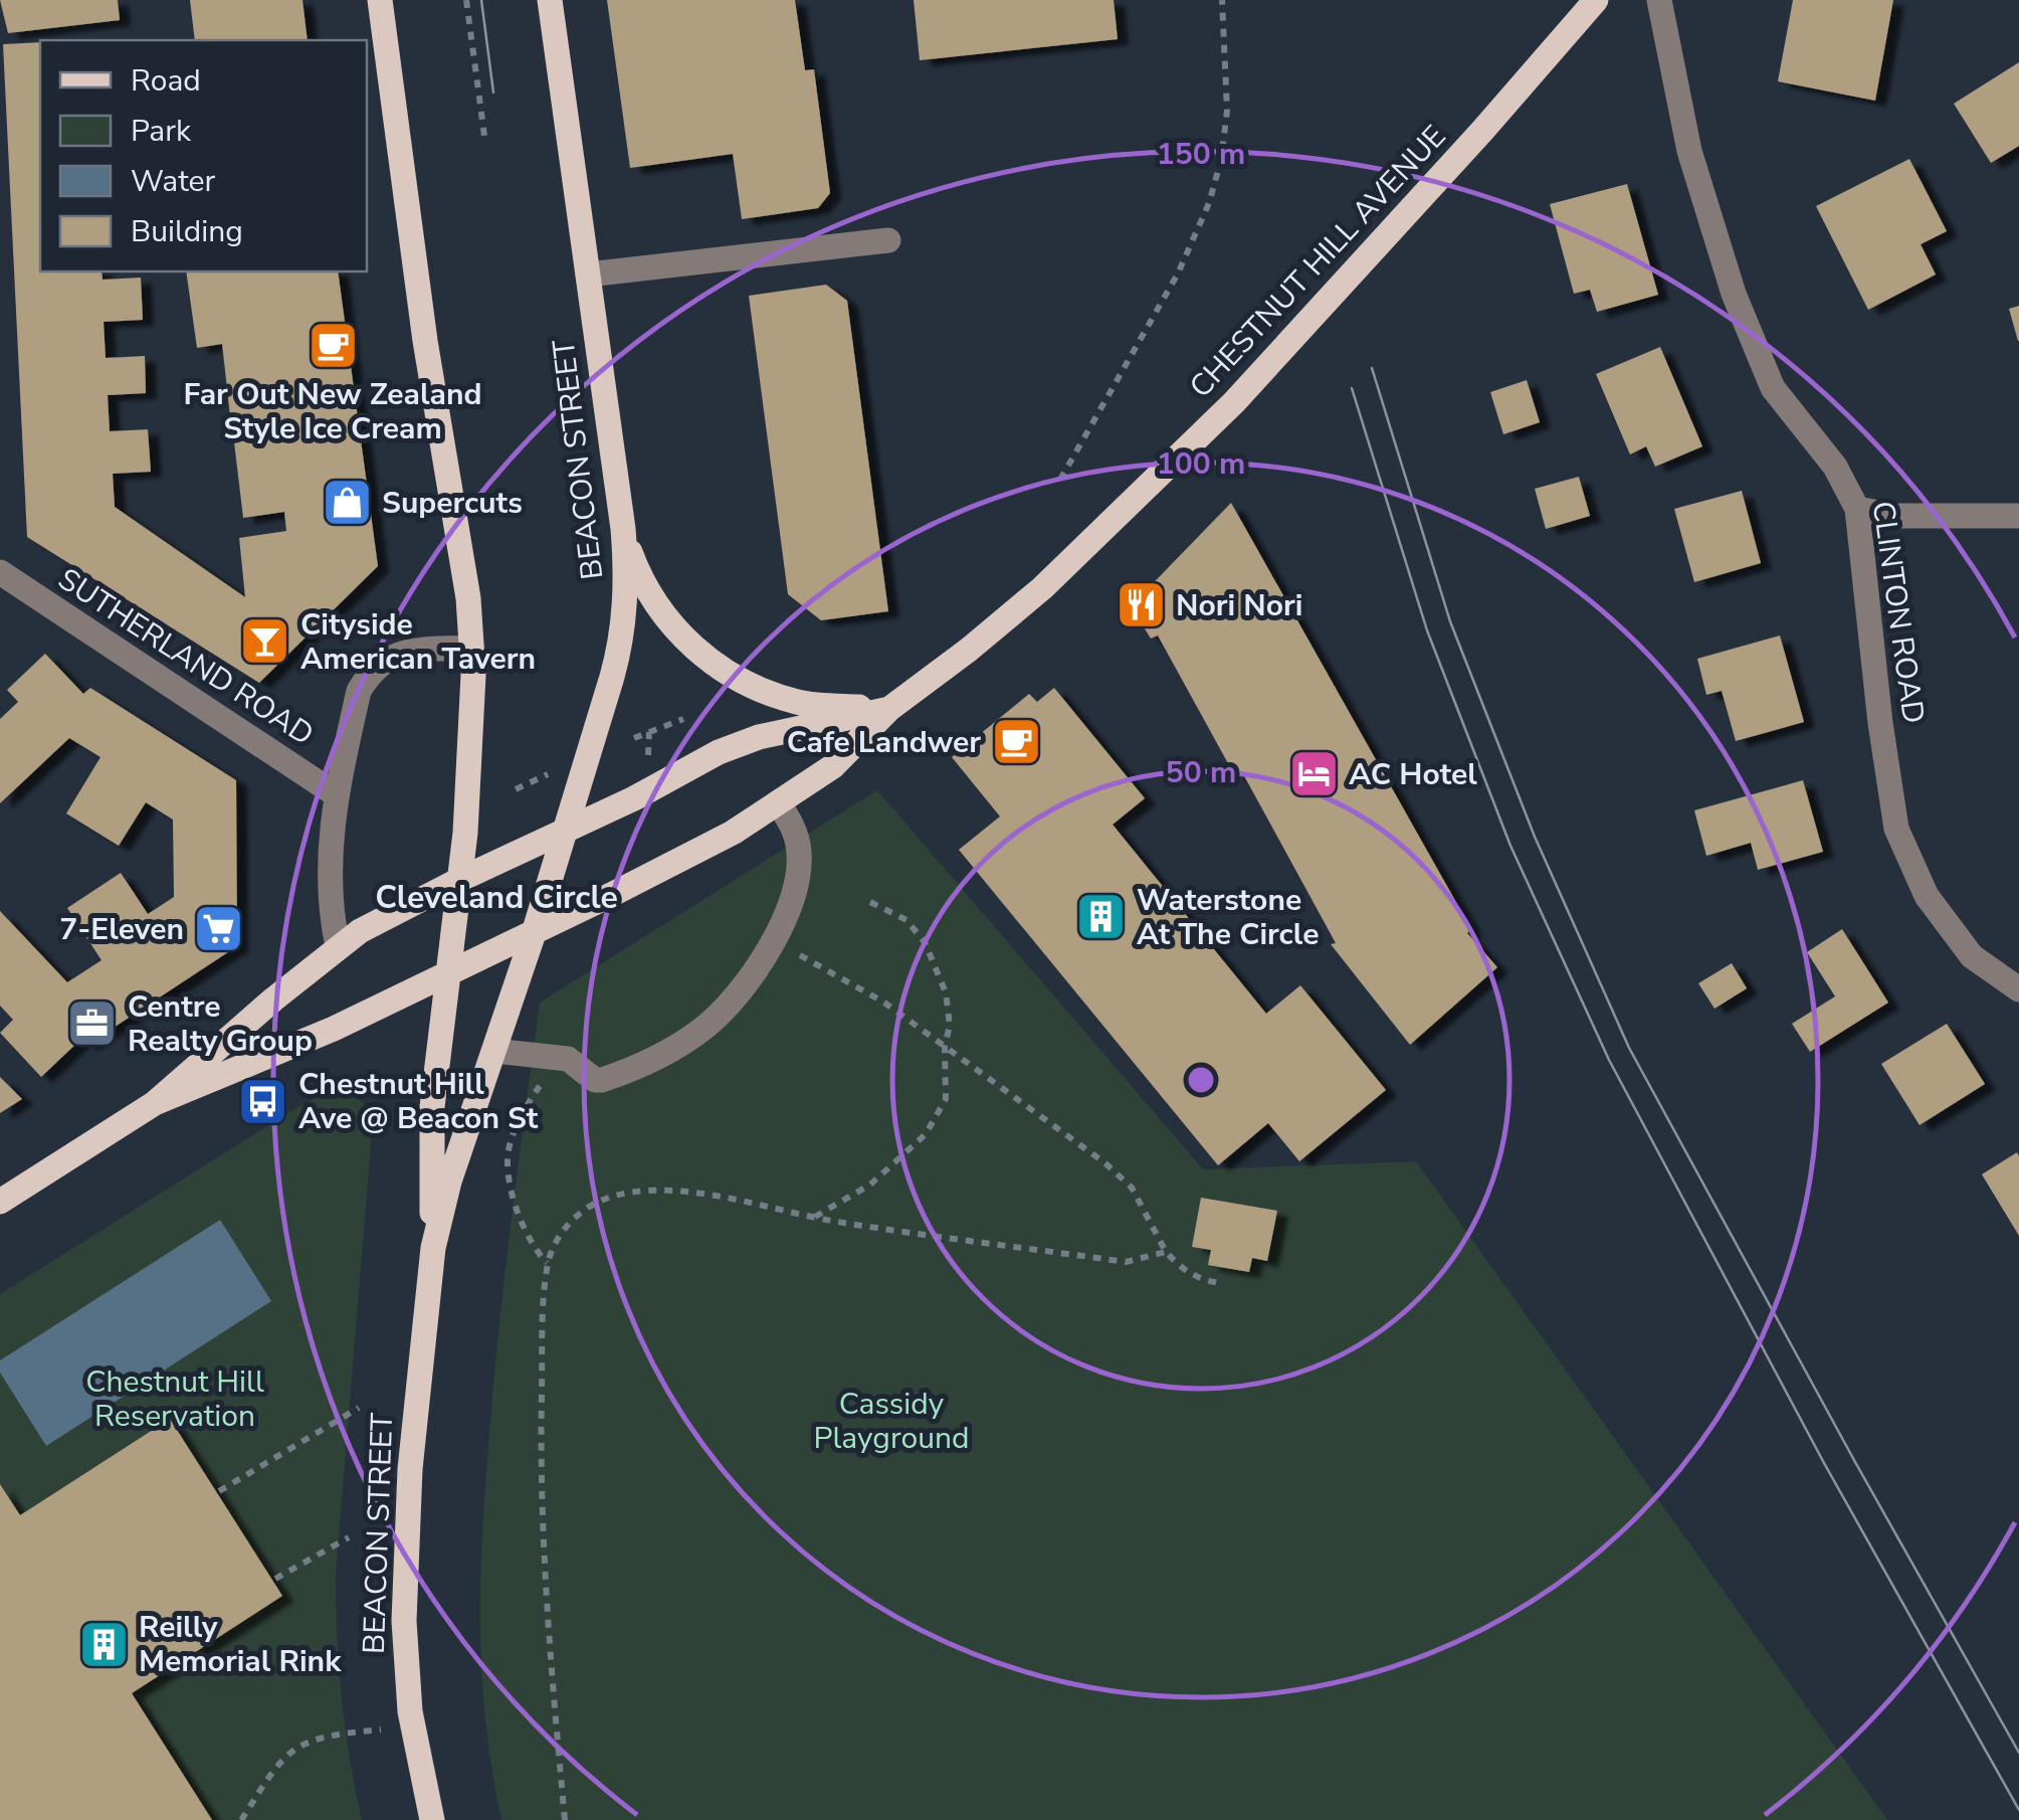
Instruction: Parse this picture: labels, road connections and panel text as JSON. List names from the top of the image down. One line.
{"streets":{"main road":["CHESTNUT HILL AVENUE","BEACON STREET"],"street":["CLINTON ROAD","SUTHERLAND ROAD"]},"crossings":[["CHESTNUT HILL AVENUE","BEACON STREET"],["CHESTNUT HILL AVENUE","SUTHERLAND ROAD"],["BEACON STREET","SUTHERLAND ROAD"]],"districts":["Cleveland Circle"],"parks":["Chestnut Hill Reservation","Cassidy Playground"],"places":{"cafe":["Far Out New Zealand Style Ice Cream","Cafe Landwer"],"shop":["Supercuts"],"restaurant":["Nori Nori"],"bar":["Cityside American Tavern"],"hotel":["AC Hotel"],"building":["Waterstone At The Circle","Reilly Memorial Rink"],"supermarket":["7-Eleven"],"office":["Centre Realty Group"],"bus stop":["Chestnut Hill Ave @ Beacon St"]},"legend":["Road","Park","Water","Building"],"rings":["150 m","100 m","50 m"]}
